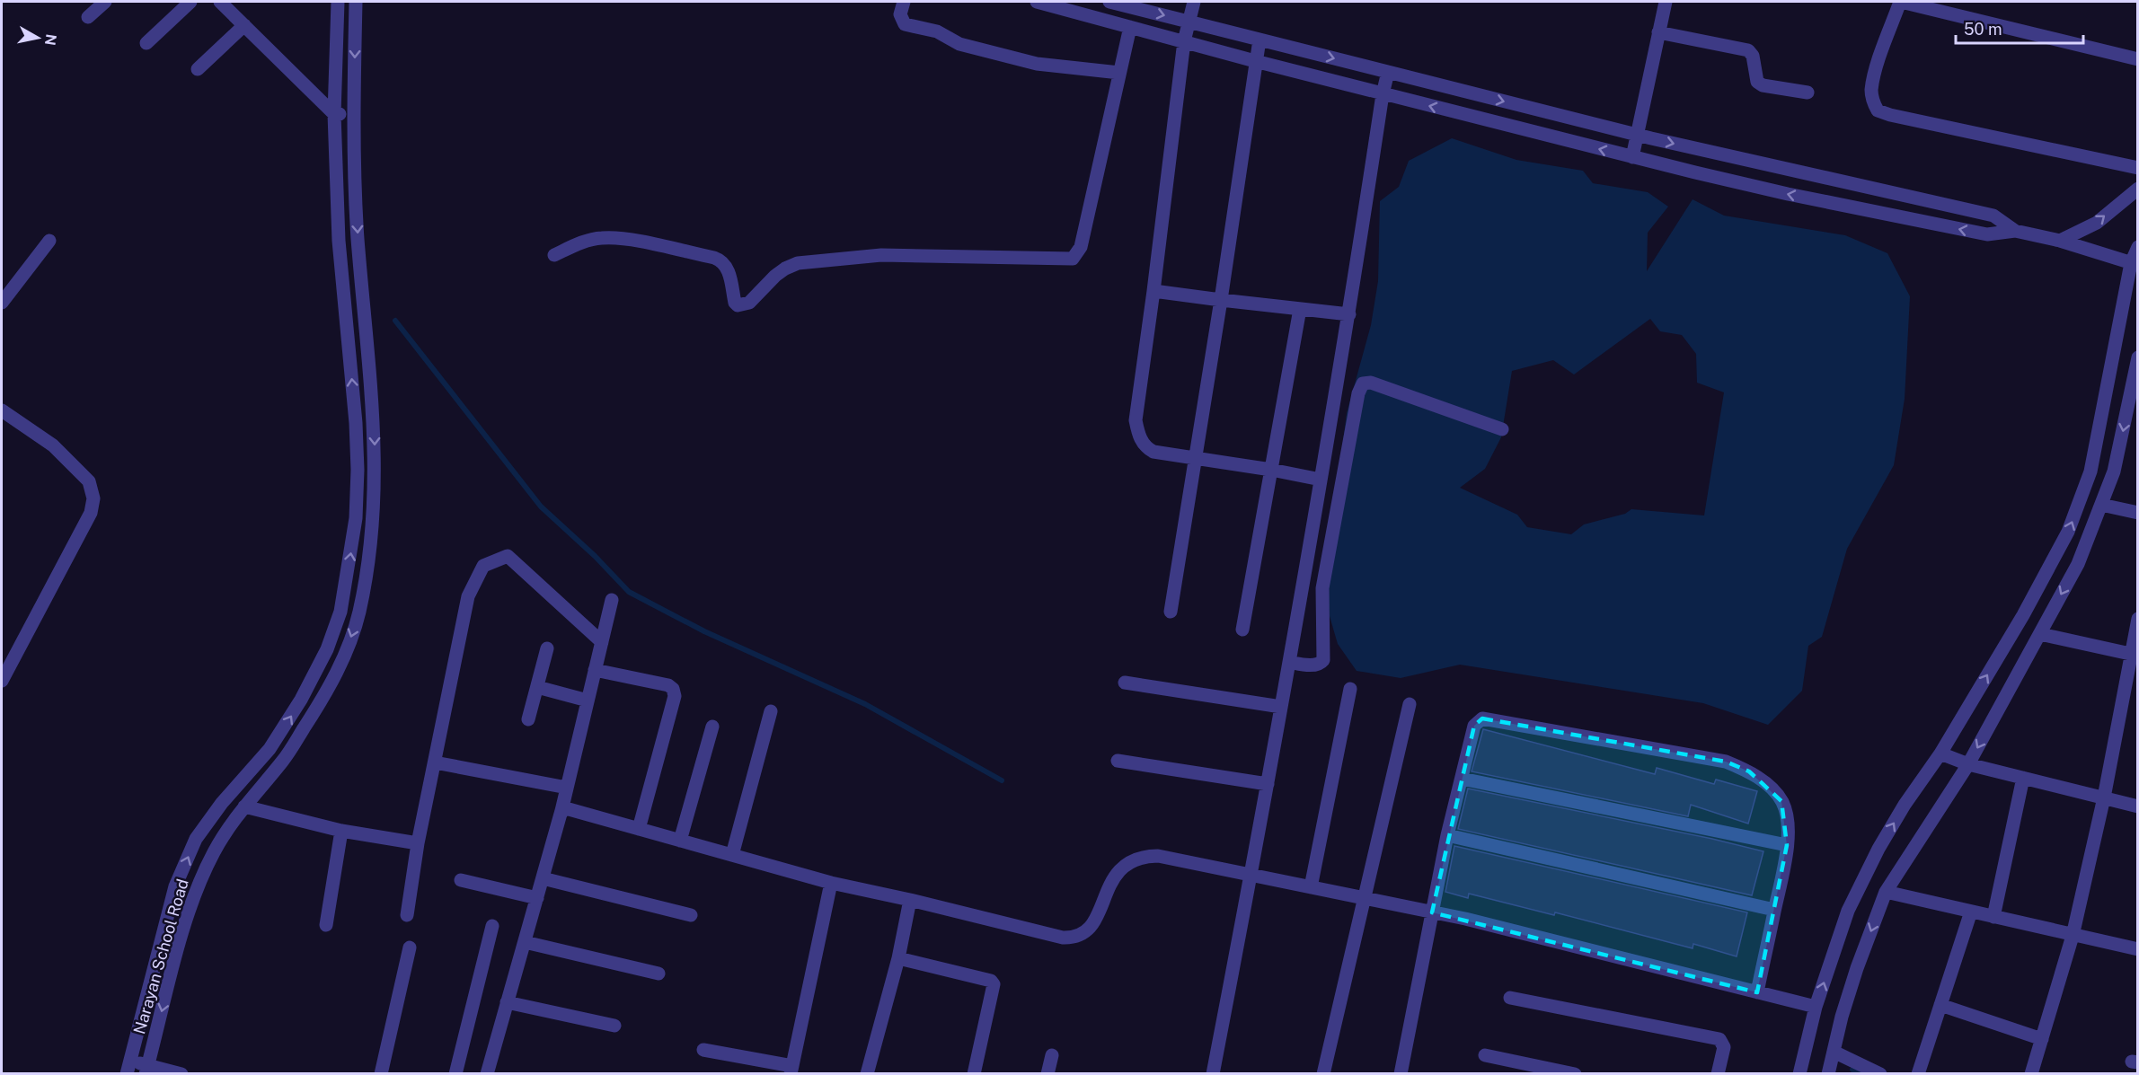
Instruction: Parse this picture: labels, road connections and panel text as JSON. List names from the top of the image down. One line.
{"streets":{"street":["Narayan School Road"]},"scale_bar":"50 m","north":"right"}
